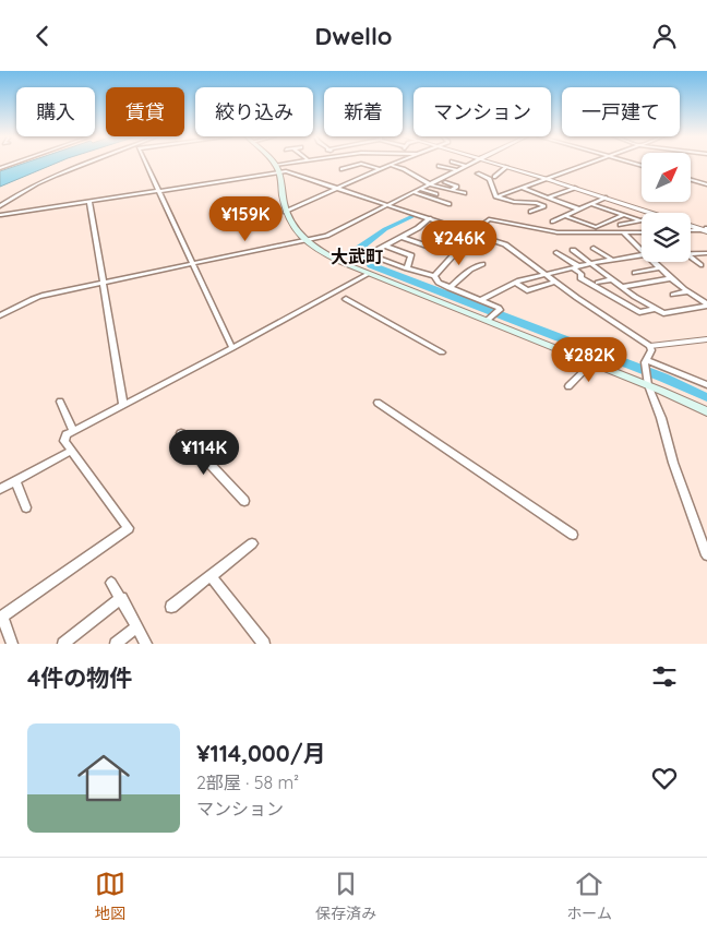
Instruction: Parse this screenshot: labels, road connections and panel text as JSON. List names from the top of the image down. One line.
{"districts":["大武町"],"north":"top right","page":{"header":"Dwello","chip":["購入","賃貸","絞り込み","新着","マンション","一戸建て"],"price":["¥159K","¥246K","¥282K","¥114K"],"heading":"4件の物件","list":[{"name":"¥114,000/月","note":"2部屋 · 58 m² · マンション"}],"tabs":["地図","保存済み","ホーム"]}}
